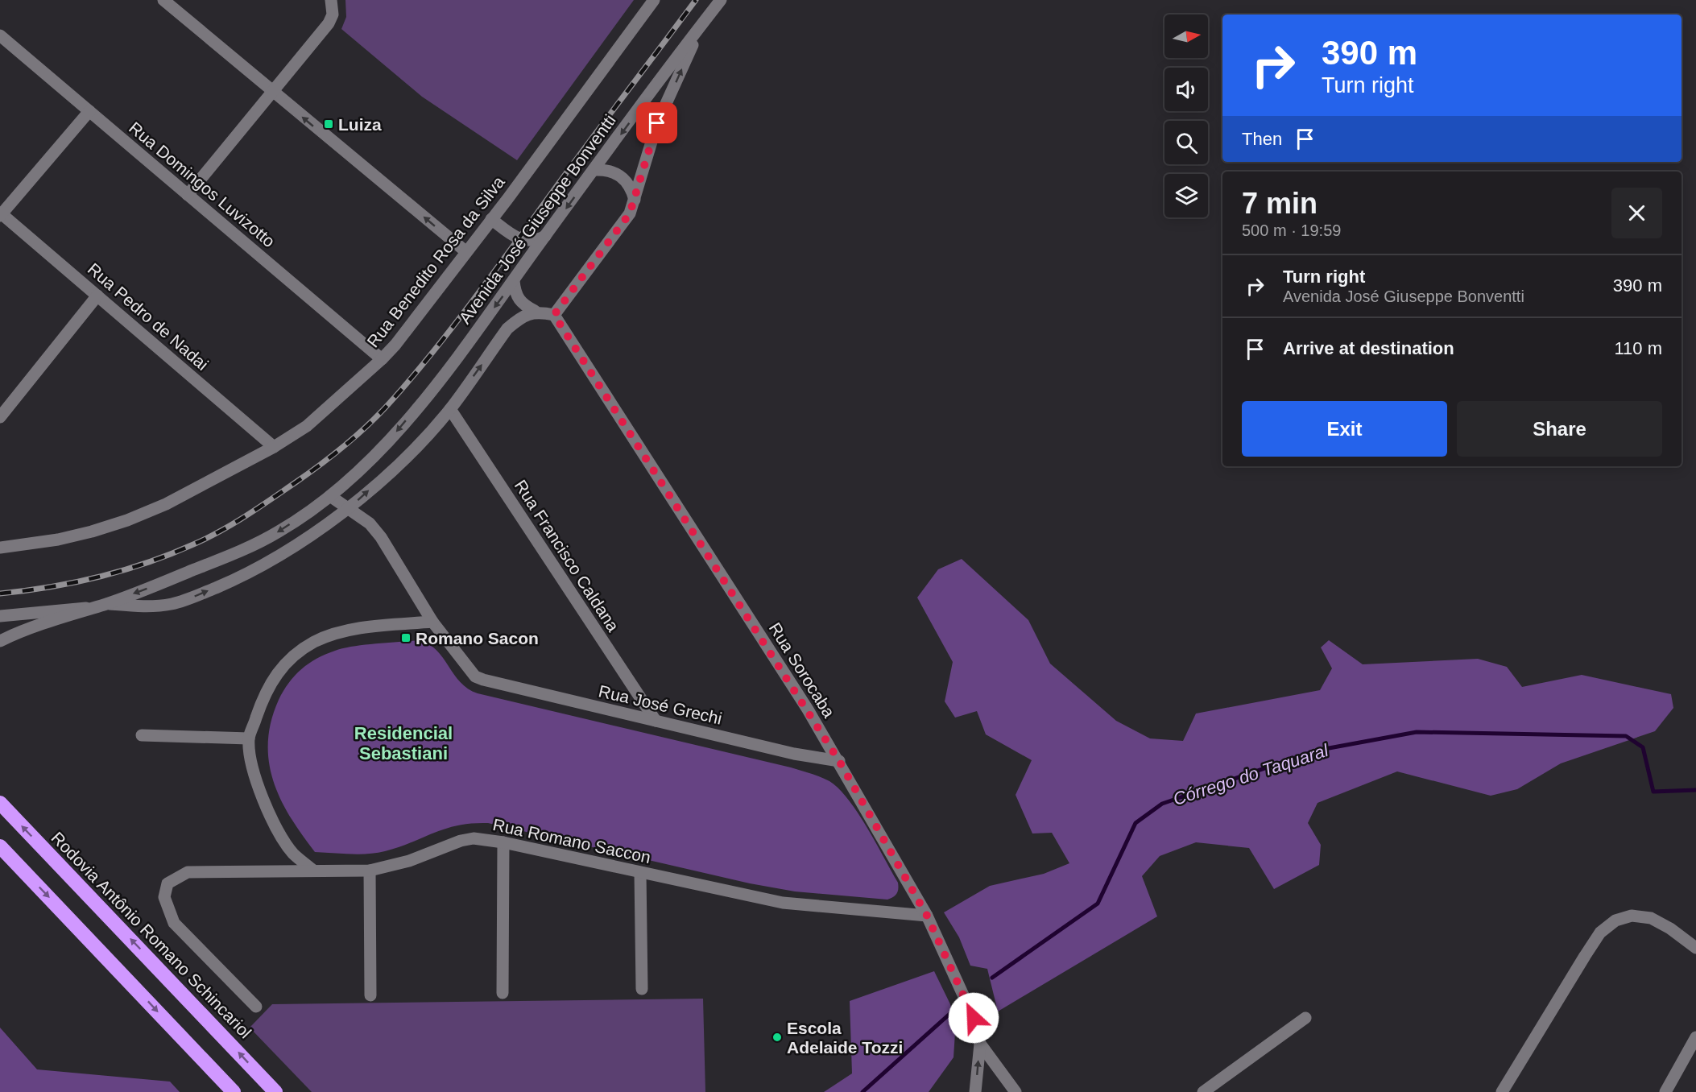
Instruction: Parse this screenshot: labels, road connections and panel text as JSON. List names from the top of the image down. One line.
{"streets":{"highway":["Rodovia Antônio Romano Schincariol"],"street":["Rua Domingos Luvizotto","Avenida José Giuseppe Bonventti","Rua Benedito Rosa da Silva","Rua Pedro de Nadai","Rua Francisco Caldana","Rua Sorocaba","Rua José Grechi","Rua Romano Saccon"]},"crossings":[["Rua Domingos Luvizotto","Rua Benedito Rosa da Silva"],["Avenida José Giuseppe Bonventti","Rua Francisco Caldana"],["Rua Benedito Rosa da Silva","Rua Pedro de Nadai"],["Rua Francisco Caldana","Rua José Grechi"],["Rua Sorocaba","Rua José Grechi"],["Rua Sorocaba","Rua Romano Saccon"]],"districts":["Residencial Sebastiani"],"water":["Córrego do Taquaral"],"places":{"transit":["Luiza","Romano Sacon"],"other":["Escola Adelaide Tozzi"]},"north":"right","page":{"turn":["390 m","Turn right"],"then":"Then","heading":["7 min","500 m · 19:59"],"list":[{"name":"Turn right","note":"Avenida José Giuseppe Bonventti","value":"390 m"},{"name":"Arrive at destination","value":"110 m"}],"buttons":["Exit","Share"]}}
